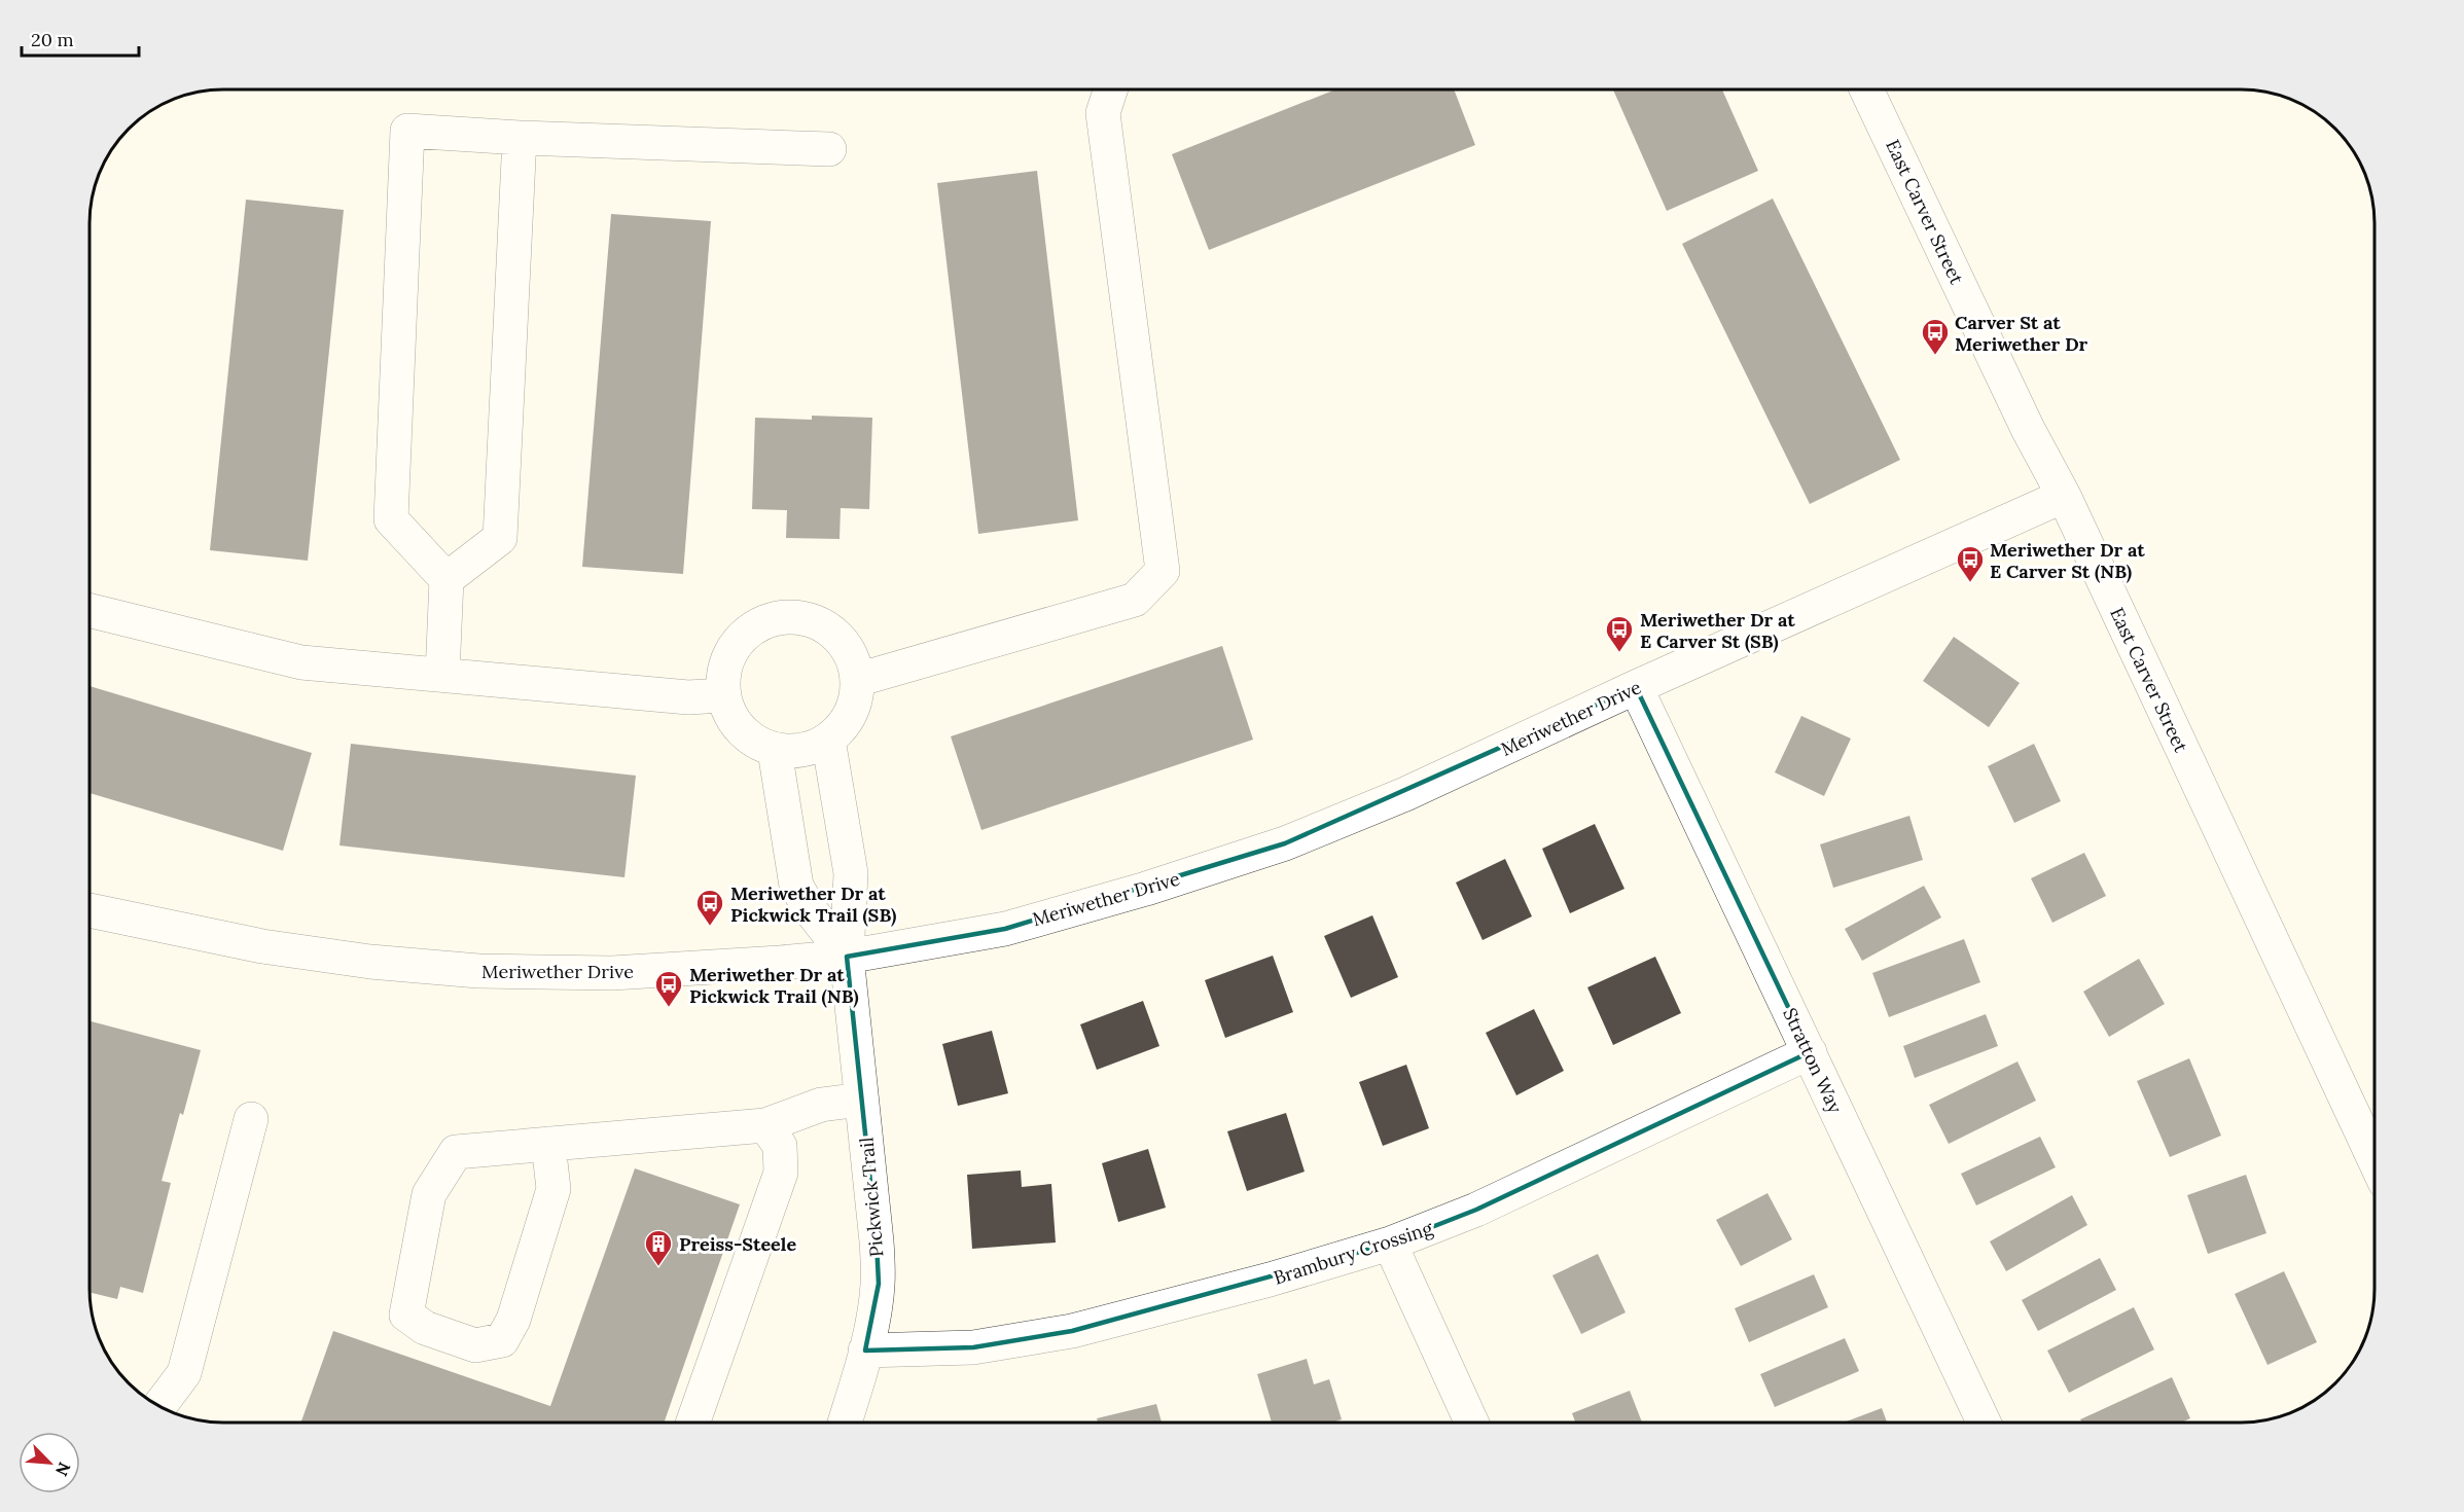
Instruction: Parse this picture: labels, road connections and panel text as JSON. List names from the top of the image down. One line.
{"streets":{"street":["East Carver Street","Meriwether Drive","Stratton Way","Pickwick Trail","Brambury Crossing"]},"crossings":[["East Carver Street","Meriwether Drive"],["Meriwether Drive","Stratton Way"],["Meriwether Drive","Pickwick Trail"],["Stratton Way","Brambury Crossing"],["Pickwick Trail","Brambury Crossing"]],"places":{"bus stop":["Carver St at Meriwether Dr","Meriwether Dr at E Carver St (NB)","Meriwether Dr at E Carver St (SB)","Meriwether Dr at Pickwick Trail (SB)","Meriwether Dr at Pickwick Trail (NB)"],"building":["Preiss-Steele"]},"scale_bar":"20 m","north":"bottom right"}
